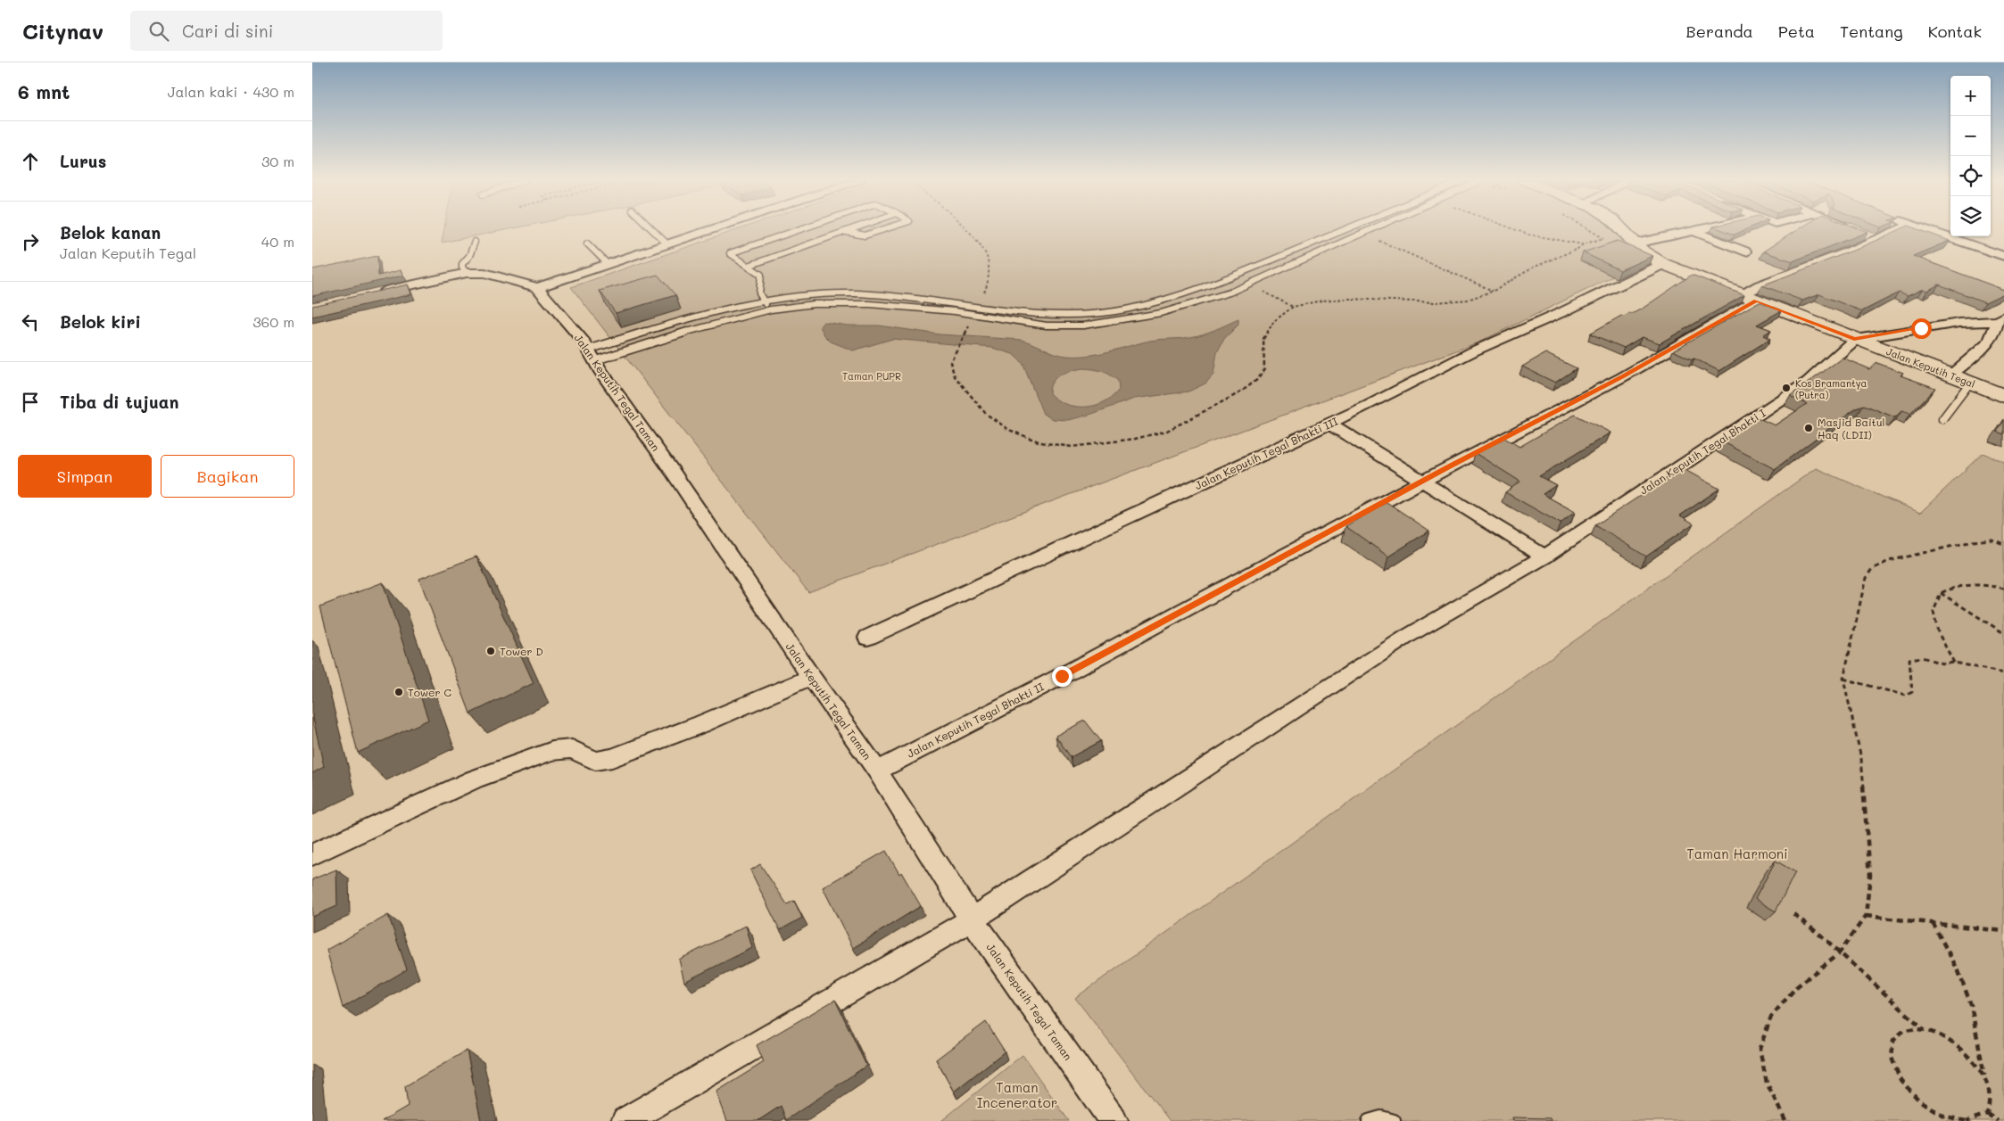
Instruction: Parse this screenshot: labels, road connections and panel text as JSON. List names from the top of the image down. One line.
{"streets":{"main road":["Jalan Keputih Tegal"],"street":["Jalan Keputih Tegal Taman","Jalan Keputih Tegal Bhakti I","Jalan Keputih Tegal Bhakti III","Jalan Keputih Tegal Bhakti II"]},"crossings":[["Jalan Keputih Tegal","Jalan Keputih Tegal Bhakti I"],["Jalan Keputih Tegal","Jalan Keputih Tegal Bhakti III"],["Jalan Keputih Tegal","Jalan Keputih Tegal Bhakti II"],["Jalan Keputih Tegal Taman","Jalan Keputih Tegal Bhakti I"],["Jalan Keputih Tegal Taman","Jalan Keputih Tegal Bhakti II"]],"parks":["Taman PUPR","Taman Harmoni","Taman Incenerator"],"places":["Kos Bramantya (Putra)","Masjid Baitul Haq (LDII)","Tower D","Tower C"],"page":{"header":"Citynav","search":"Cari di sini","nav":["Beranda","Peta","Tentang","Kontak"],"heading":["6 mnt","Jalan kaki · 430 m"],"map_buttons":["+","−"],"list":[["Lurus","30 m"],["Belok kanan","Jalan Keputih Tegal","40 m"],["Belok kiri","360 m"],"Tiba di tujuan"],"buttons":["Simpan","Bagikan"]}}
